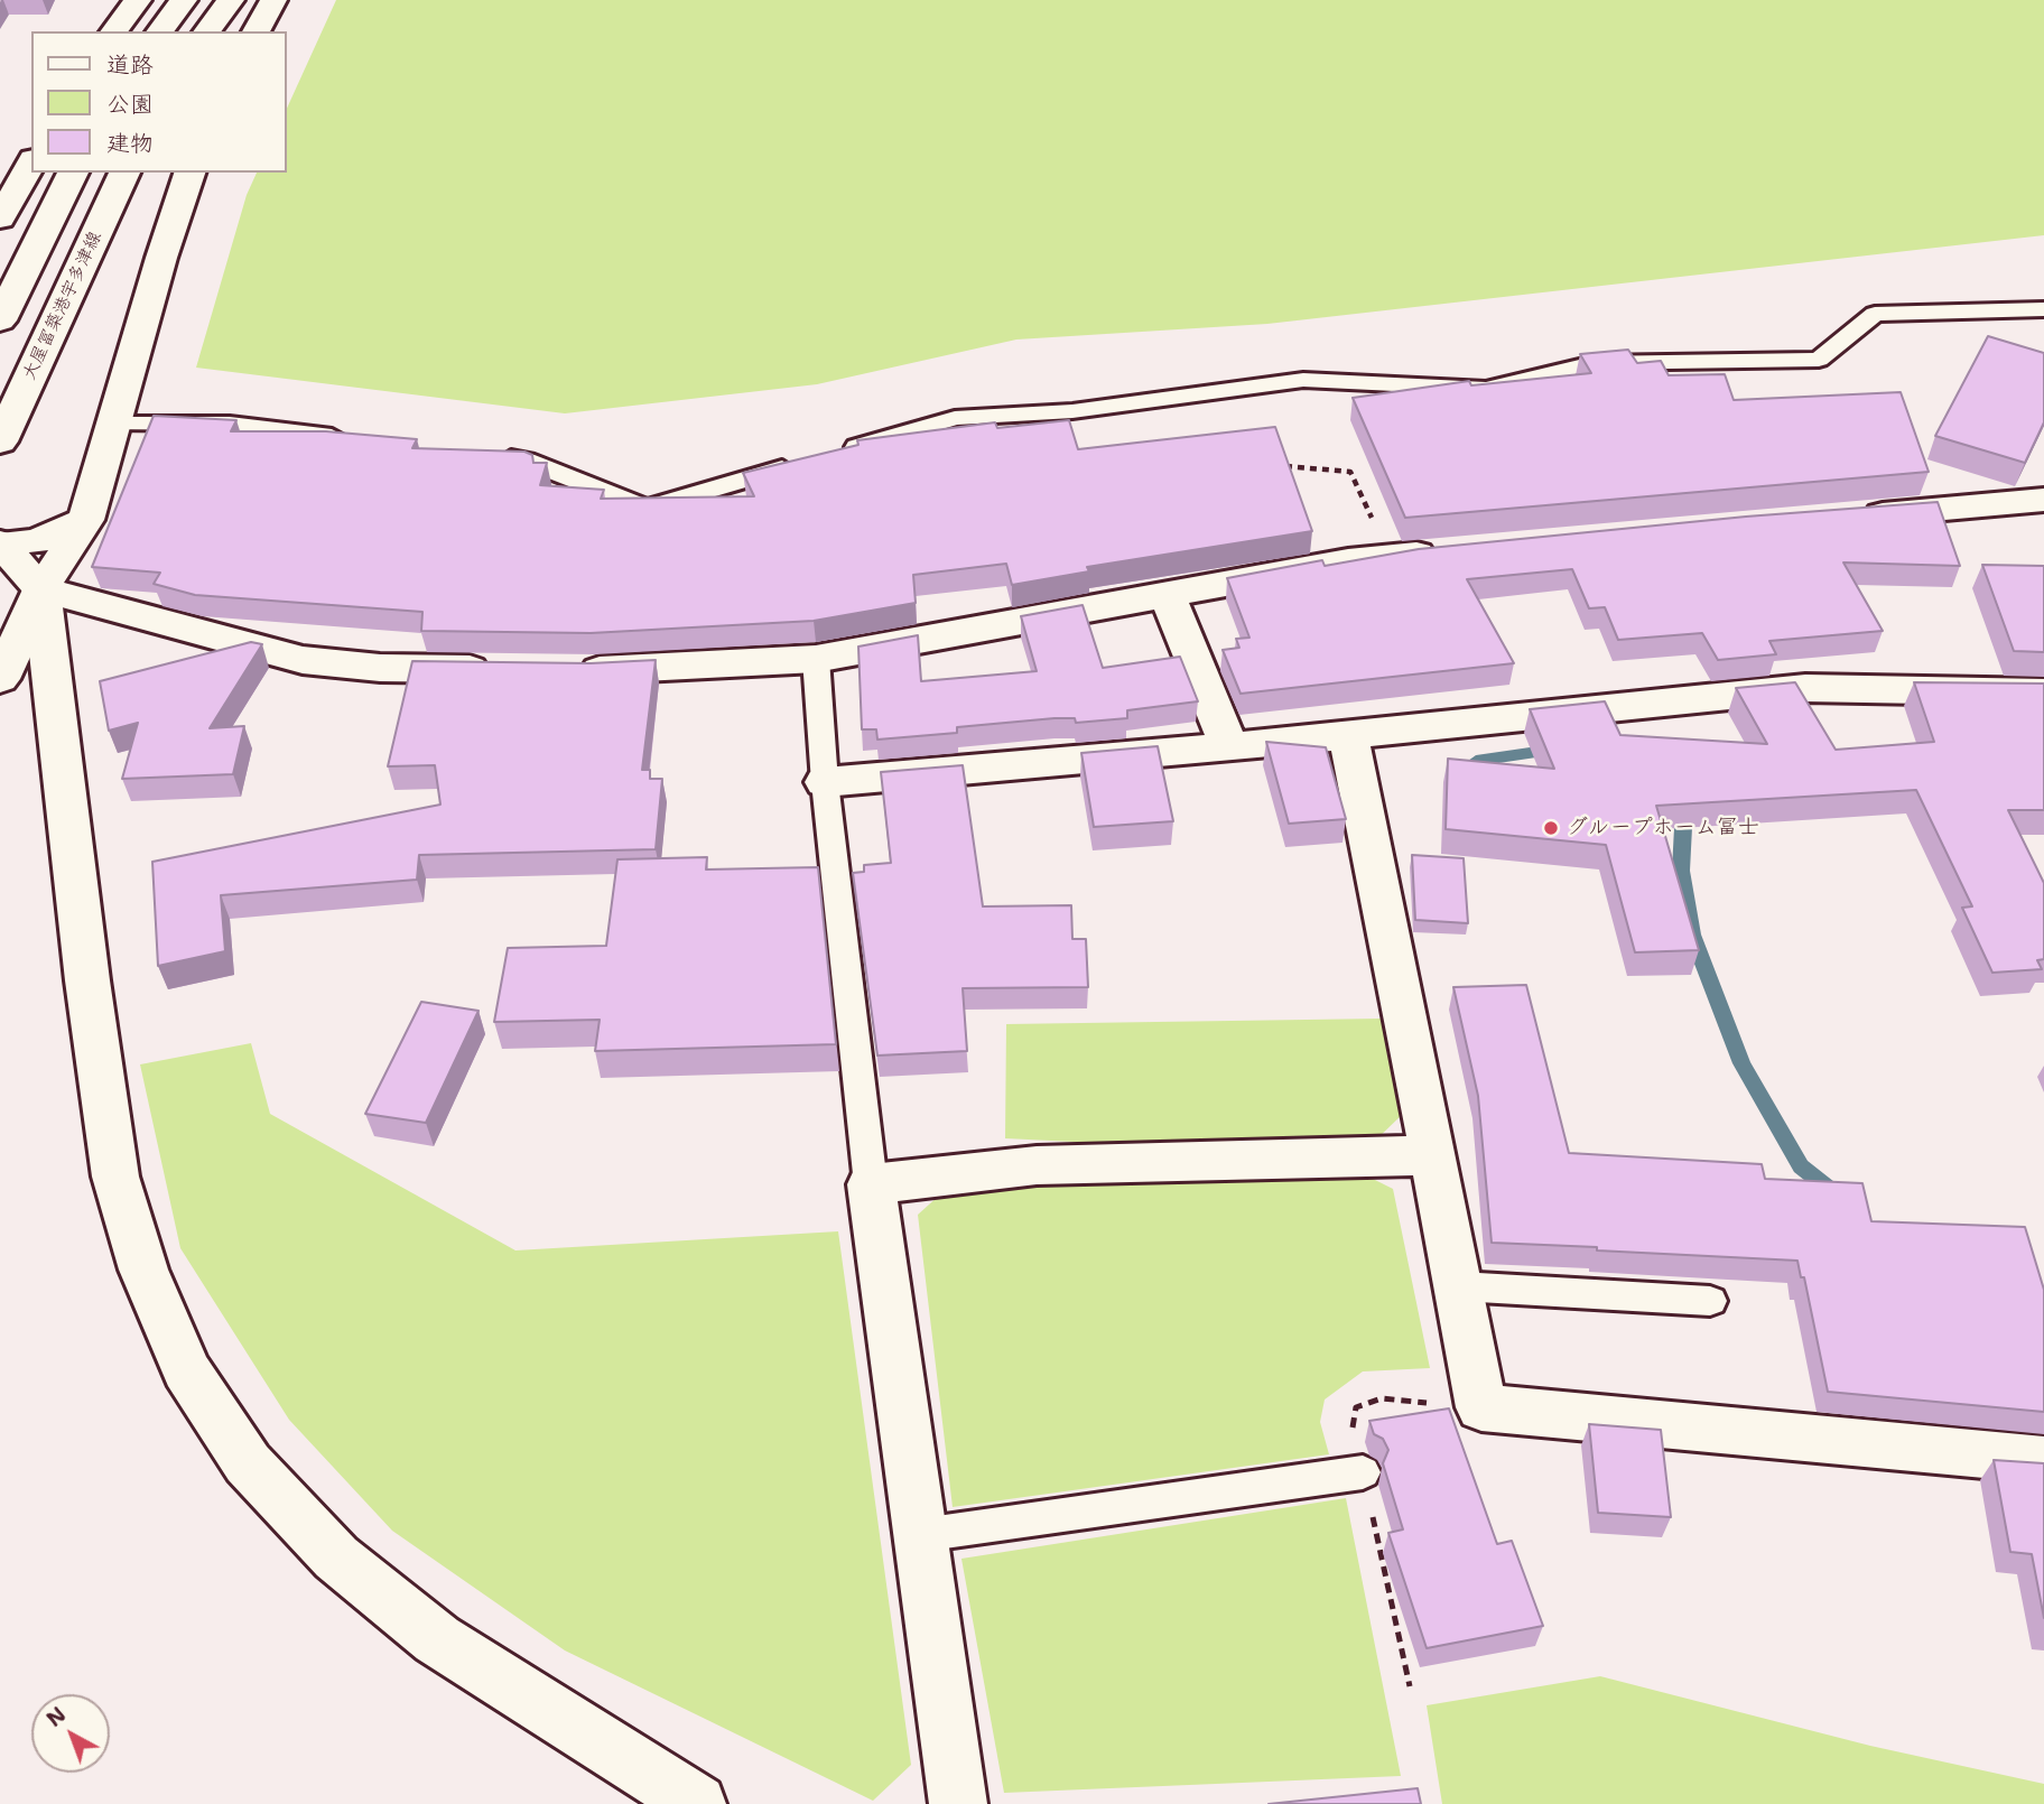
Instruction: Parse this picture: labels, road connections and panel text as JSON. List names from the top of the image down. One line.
{"streets":{"street":["大屋冨築港宇多津線"]},"places":["グループホーム冨士"],"legend":["道路","公園","建物"],"north":"top left"}
